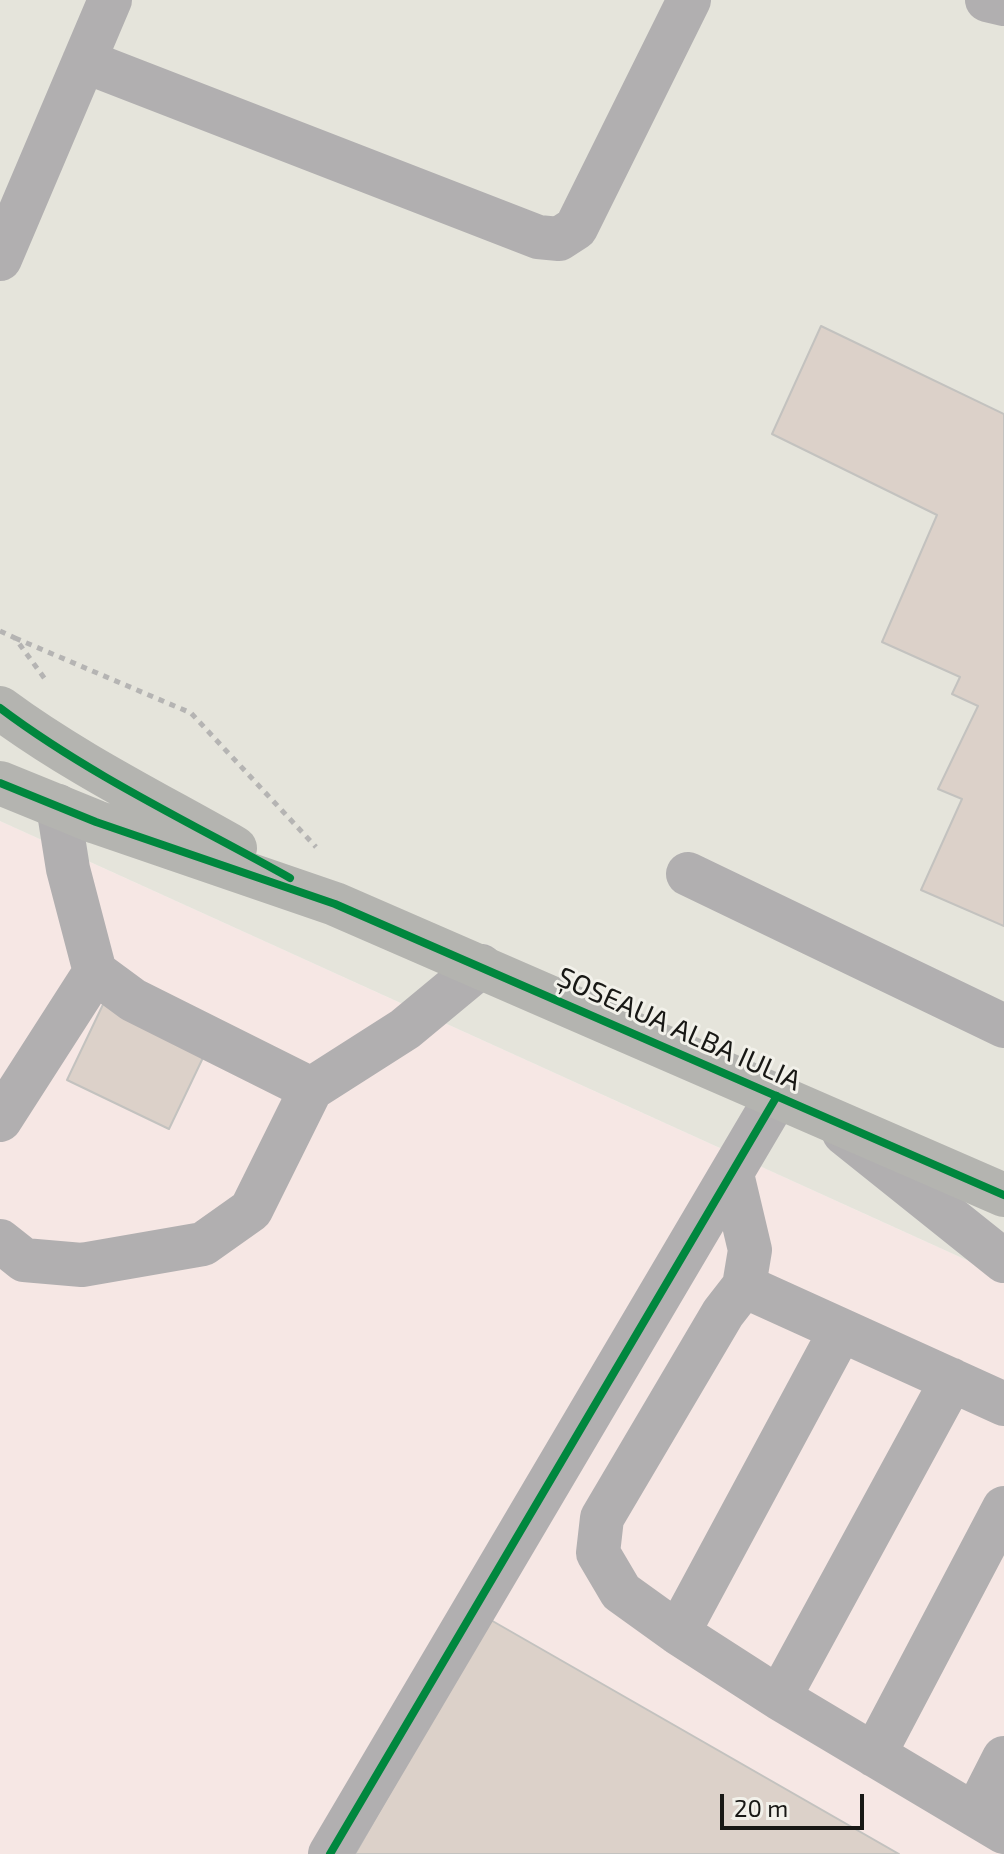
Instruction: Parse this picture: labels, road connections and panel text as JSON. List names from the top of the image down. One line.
{"streets":{"main road":["ȘOSEAUA ALBA IULIA"]},"scale_bar":"20 m"}
